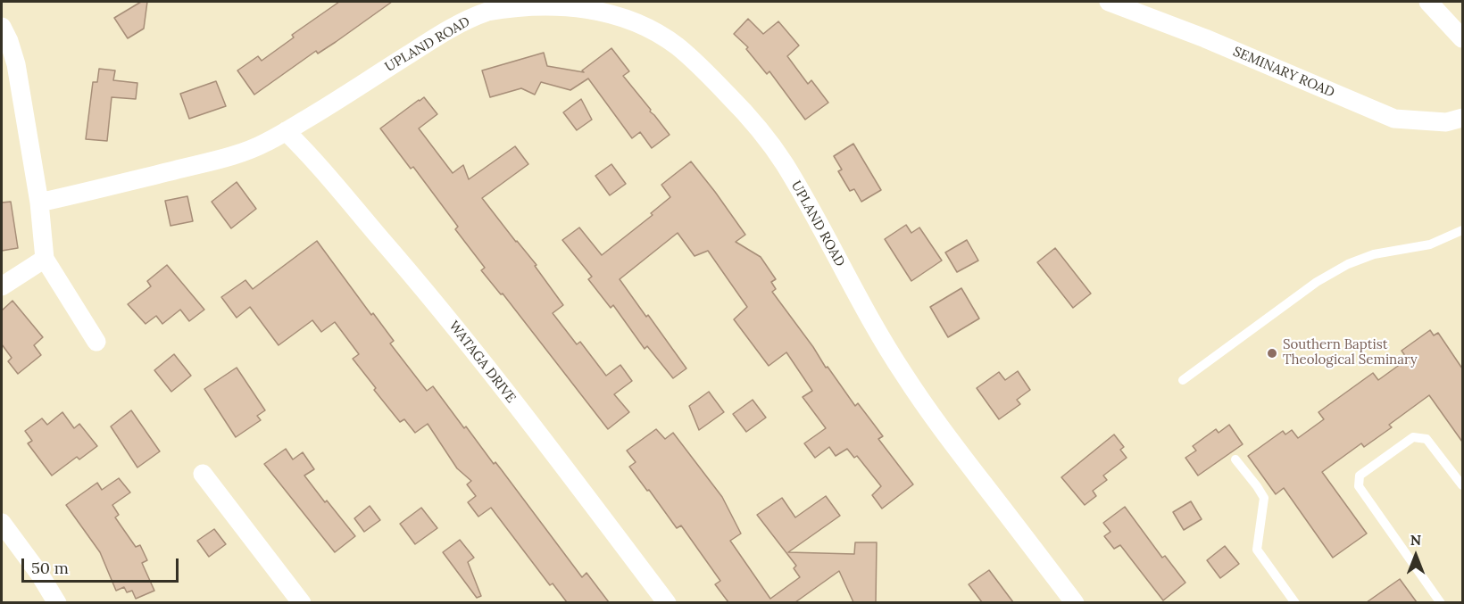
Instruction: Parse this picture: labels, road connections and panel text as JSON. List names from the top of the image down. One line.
{"streets":{"street":["UPLAND ROAD","SEMINARY ROAD","WATAGA DRIVE"]},"crossings":[["UPLAND ROAD","WATAGA DRIVE"]],"places":["Southern Baptist Theological Seminary"],"scale_bar":"50 m","north":"top"}
